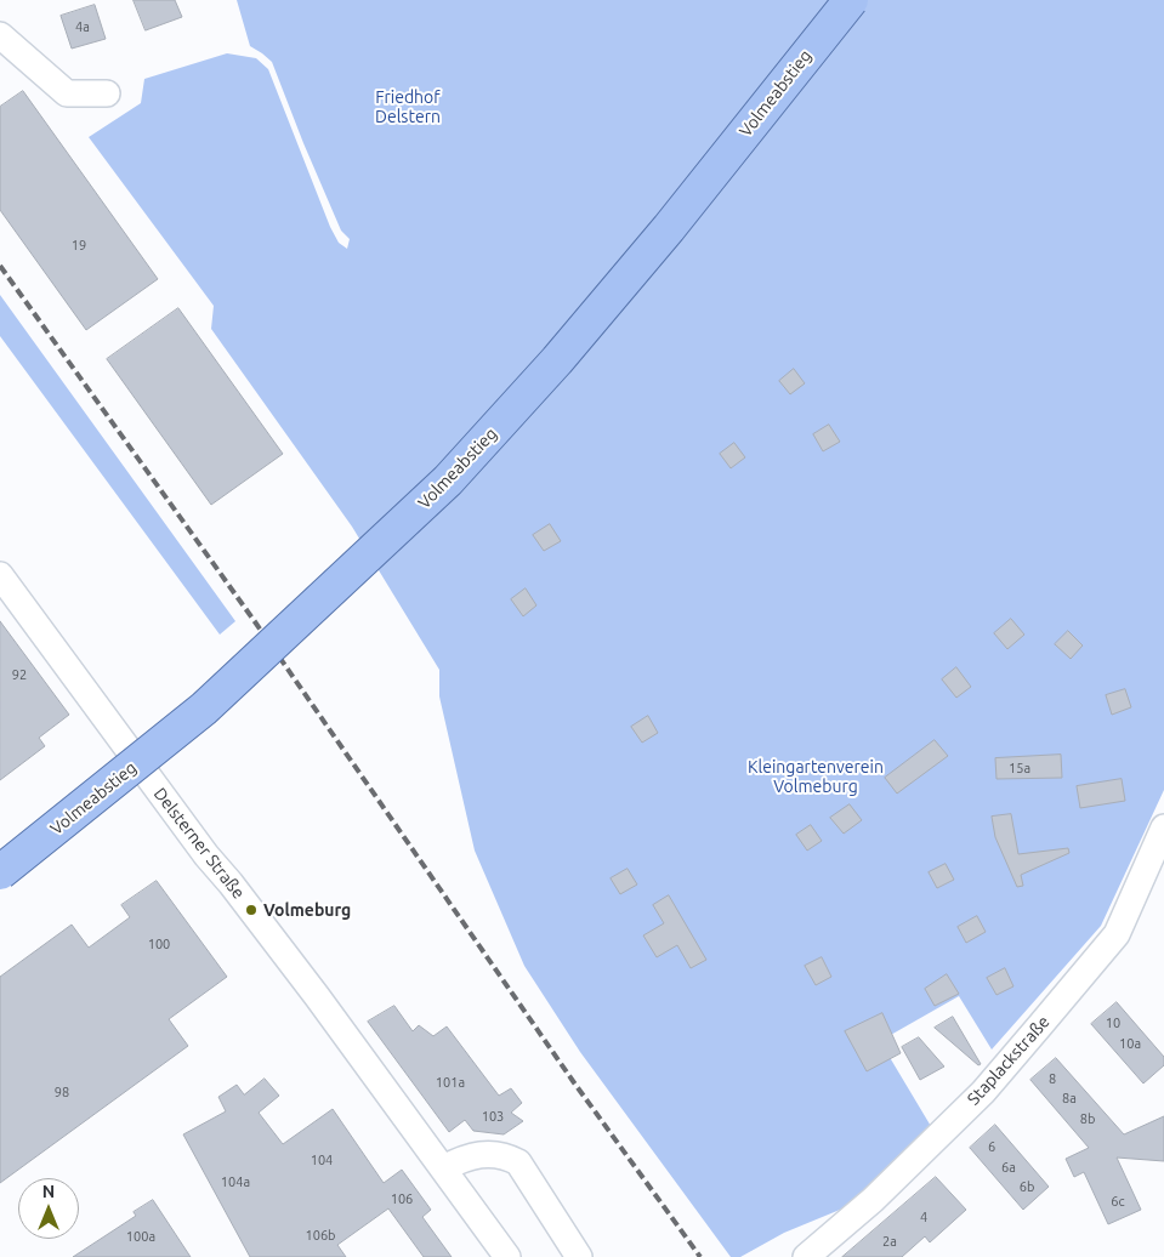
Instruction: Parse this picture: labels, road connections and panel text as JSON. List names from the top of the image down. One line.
{"streets":{"main road":["Volmeabstieg"],"street":["Delsterner Straße","Staplackstraße"]},"parks":["Friedhof Delstern","Kleingartenverein Volmeburg"],"places":["Volmeburg"],"house_numbers":["4a","19","92","15a","100","10","10a","8","101a","98","8a","103","8b","6","104","6a","104a","6b","106","6c","4","106b","100a","2a"],"north":"top"}
